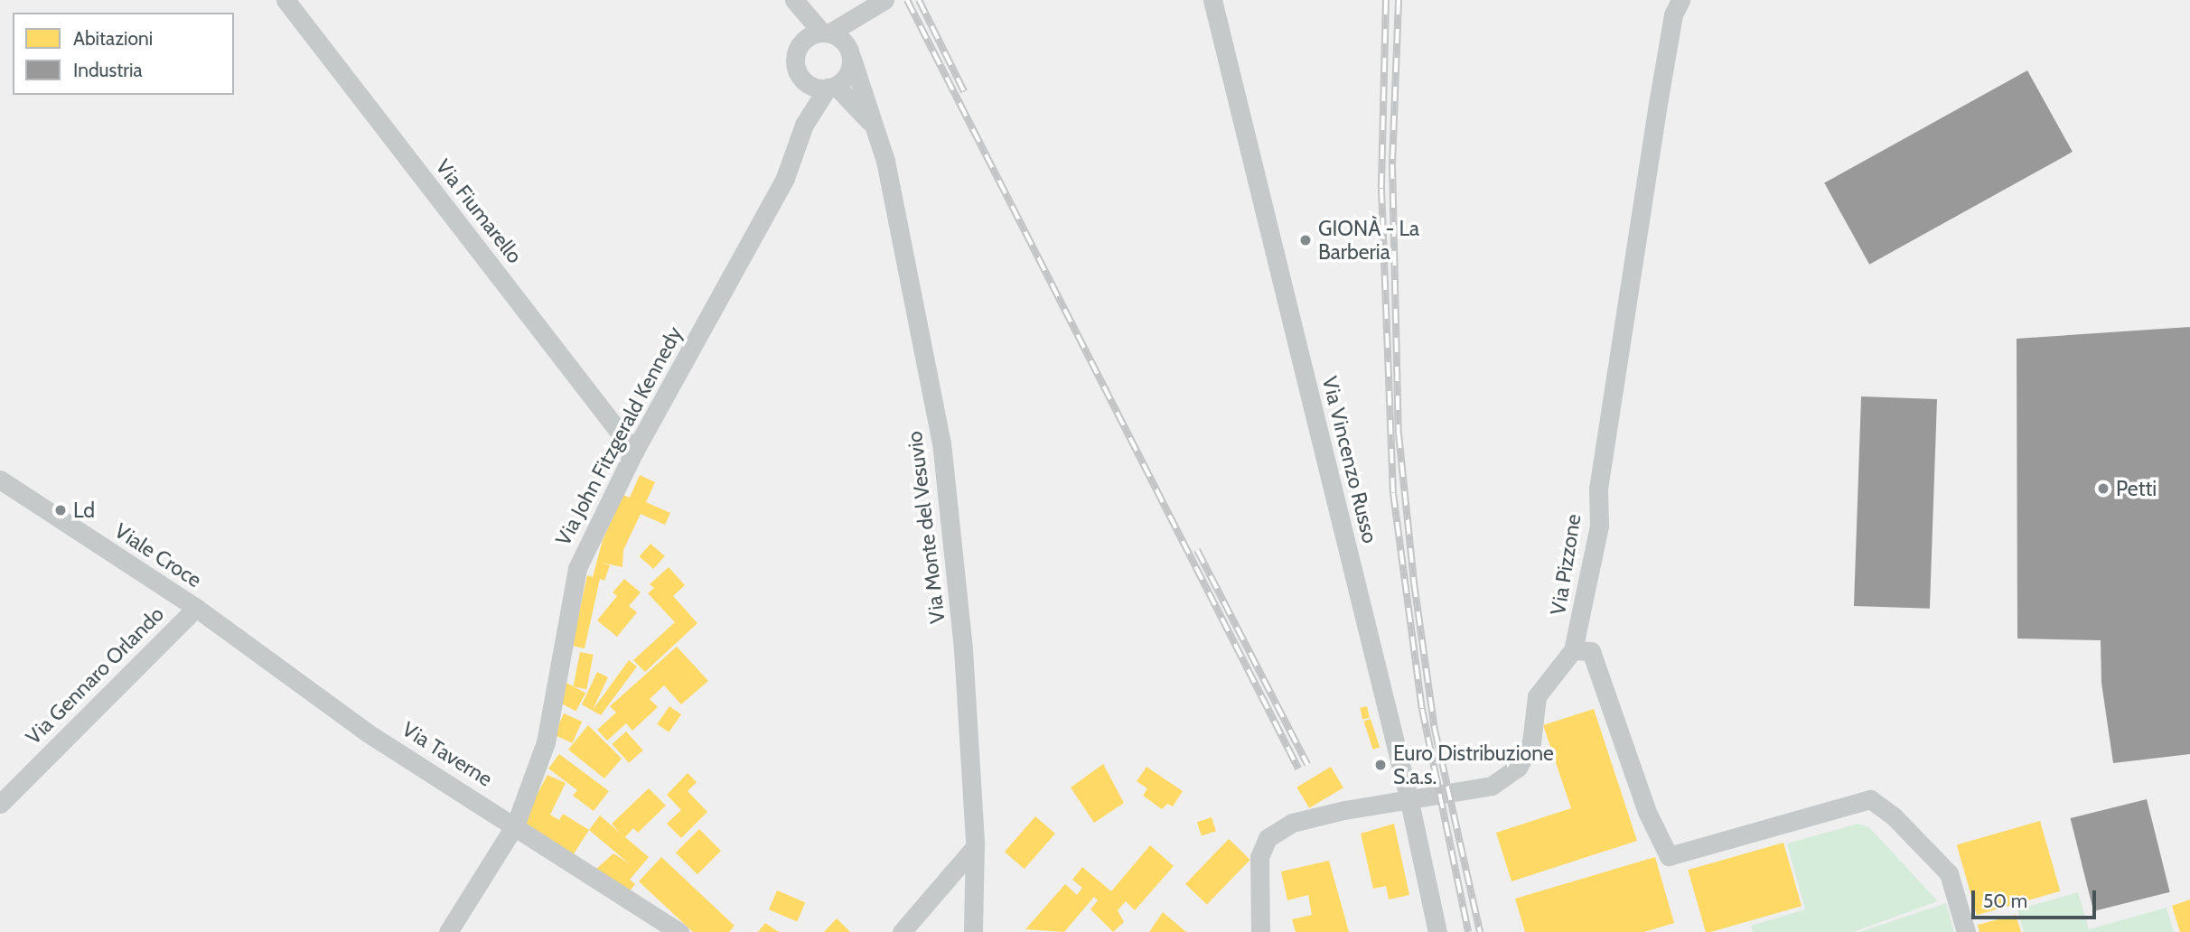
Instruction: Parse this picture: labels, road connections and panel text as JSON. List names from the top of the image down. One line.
{"streets":{"street":["Via Fiumarello","Via John Fitzgerald Kennedy","Via Vincenzo Russo","Via Monte del Vesuvio","Viale Croce","Via Pizzone","Via Gennaro Orlando","Via Taverne"]},"crossings":[["Via Fiumarello","Via John Fitzgerald Kennedy"],["Via John Fitzgerald Kennedy","Via Monte del Vesuvio"],["Via John Fitzgerald Kennedy","Via Taverne"],["Via Vincenzo Russo","Via Pizzone"],["Viale Croce","Via Gennaro Orlando"],["Viale Croce","Via Taverne"],["Via Gennaro Orlando","Via Taverne"]],"places":["GIONÀ - La Barberia","Petti","Ld","Euro Distribuzione S.a.s."],"legend":["Abitazioni","Industria"],"scale_bar":"50 m"}
